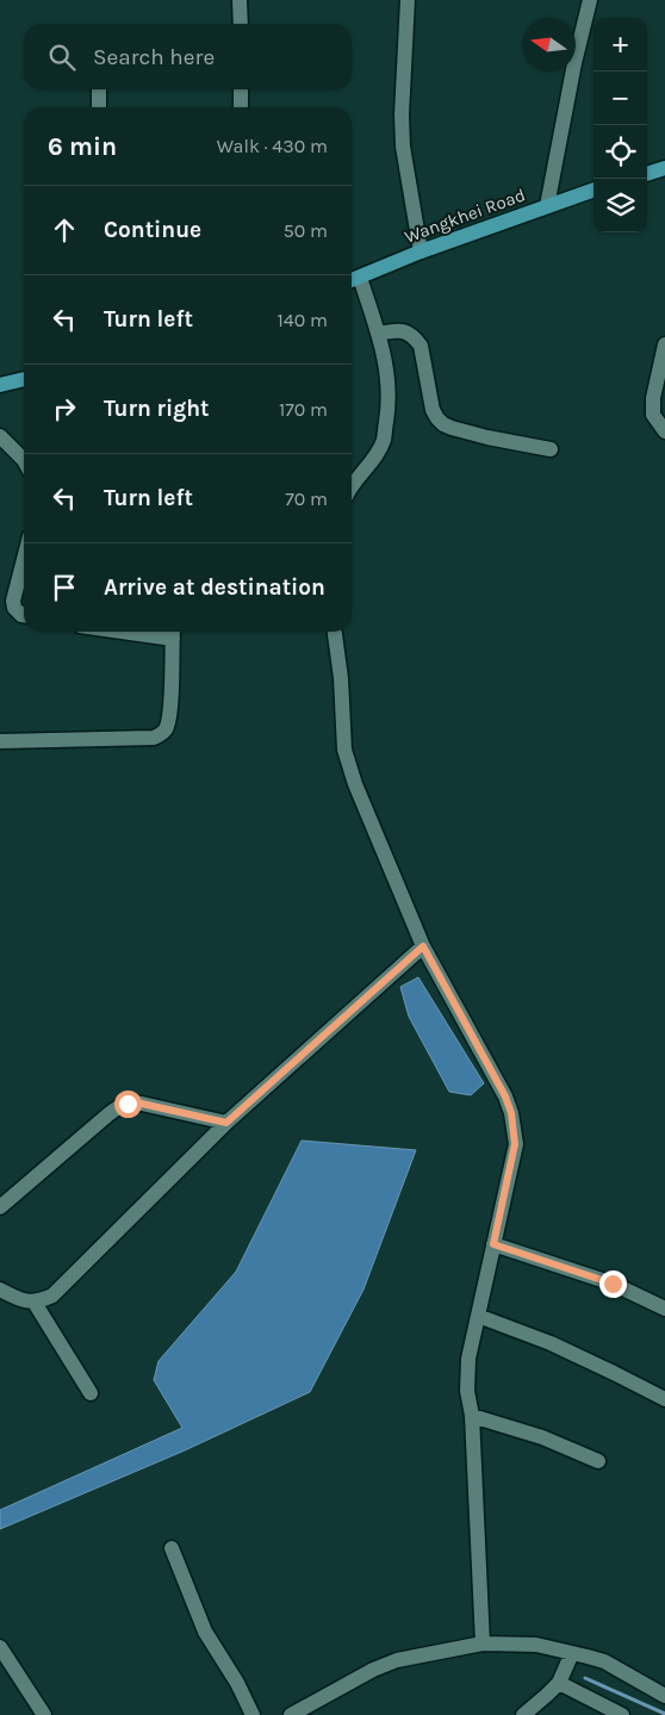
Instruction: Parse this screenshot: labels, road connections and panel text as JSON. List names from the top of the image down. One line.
{"streets":{"main road":["Wangkhei Road"]},"north":"left","page":{"map_buttons":["+","−"],"search":"Search here","heading":["6 min","Walk · 430 m"],"list":[["Continue","50 m"],["Turn left","140 m"],["Turn right","170 m"],["Turn left","70 m"],"Arrive at destination"]}}
